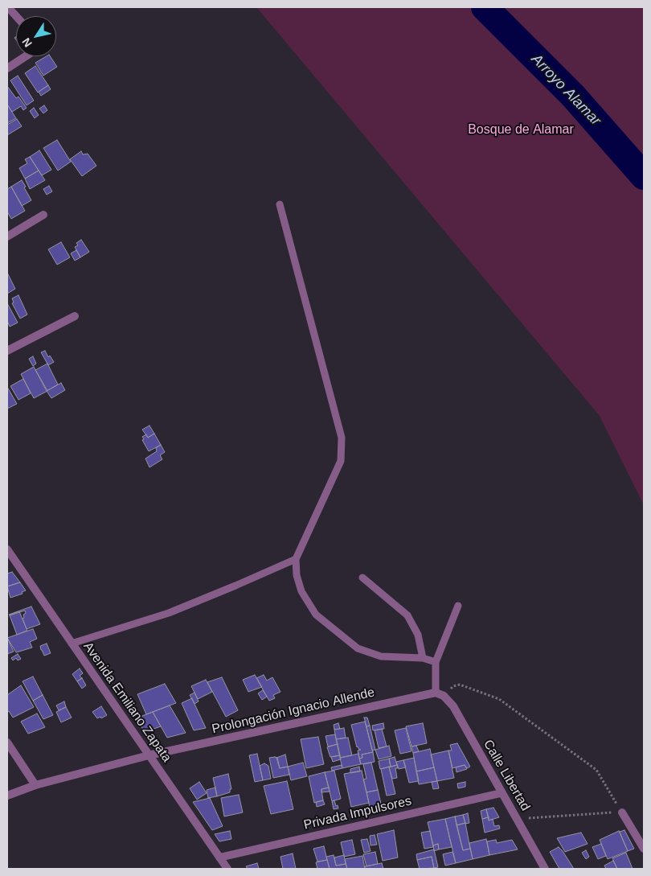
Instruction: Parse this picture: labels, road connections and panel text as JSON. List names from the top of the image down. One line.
{"streets":{"street":["Avenida Emiliano Zapata","Prolongación Ignacio Allende","Calle Libertad","Privada Impulsores"]},"crossings":[["Avenida Emiliano Zapata","Prolongación Ignacio Allende"],["Avenida Emiliano Zapata","Privada Impulsores"],["Prolongación Ignacio Allende","Calle Libertad"],["Calle Libertad","Privada Impulsores"]],"water":["Arroyo Alamar"],"parks":["Bosque de Alamar"],"north":"bottom left"}
